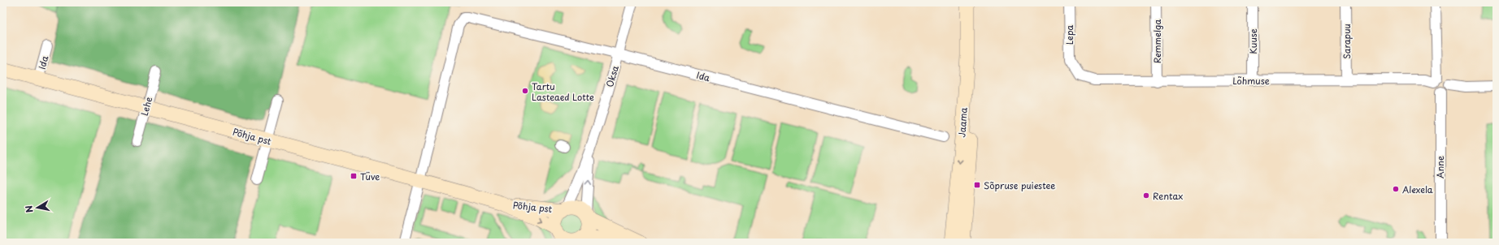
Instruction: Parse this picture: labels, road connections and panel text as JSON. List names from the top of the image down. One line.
{"streets":{"street":["Lepa","Remmelga","Kuuse","Sarapuu","Ida","Oksa","Lõhmuse","Lehe","Jaama","Põhja pst","Anne"]},"crossings":[["Lepa","Lõhmuse"],["Remmelga","Lõhmuse"],["Kuuse","Lõhmuse"],["Sarapuu","Lõhmuse"],["Ida","Oksa"],["Ida","Põhja pst"],["Oksa","Põhja pst"],["Lõhmuse","Anne"],["Lehe","Põhja pst"]],"places":{"other":["Tartu Lasteaed Lotte","Alexela","Rentax"],"transit":["Tüve","Sõpruse puiestee"]},"north":"left"}
